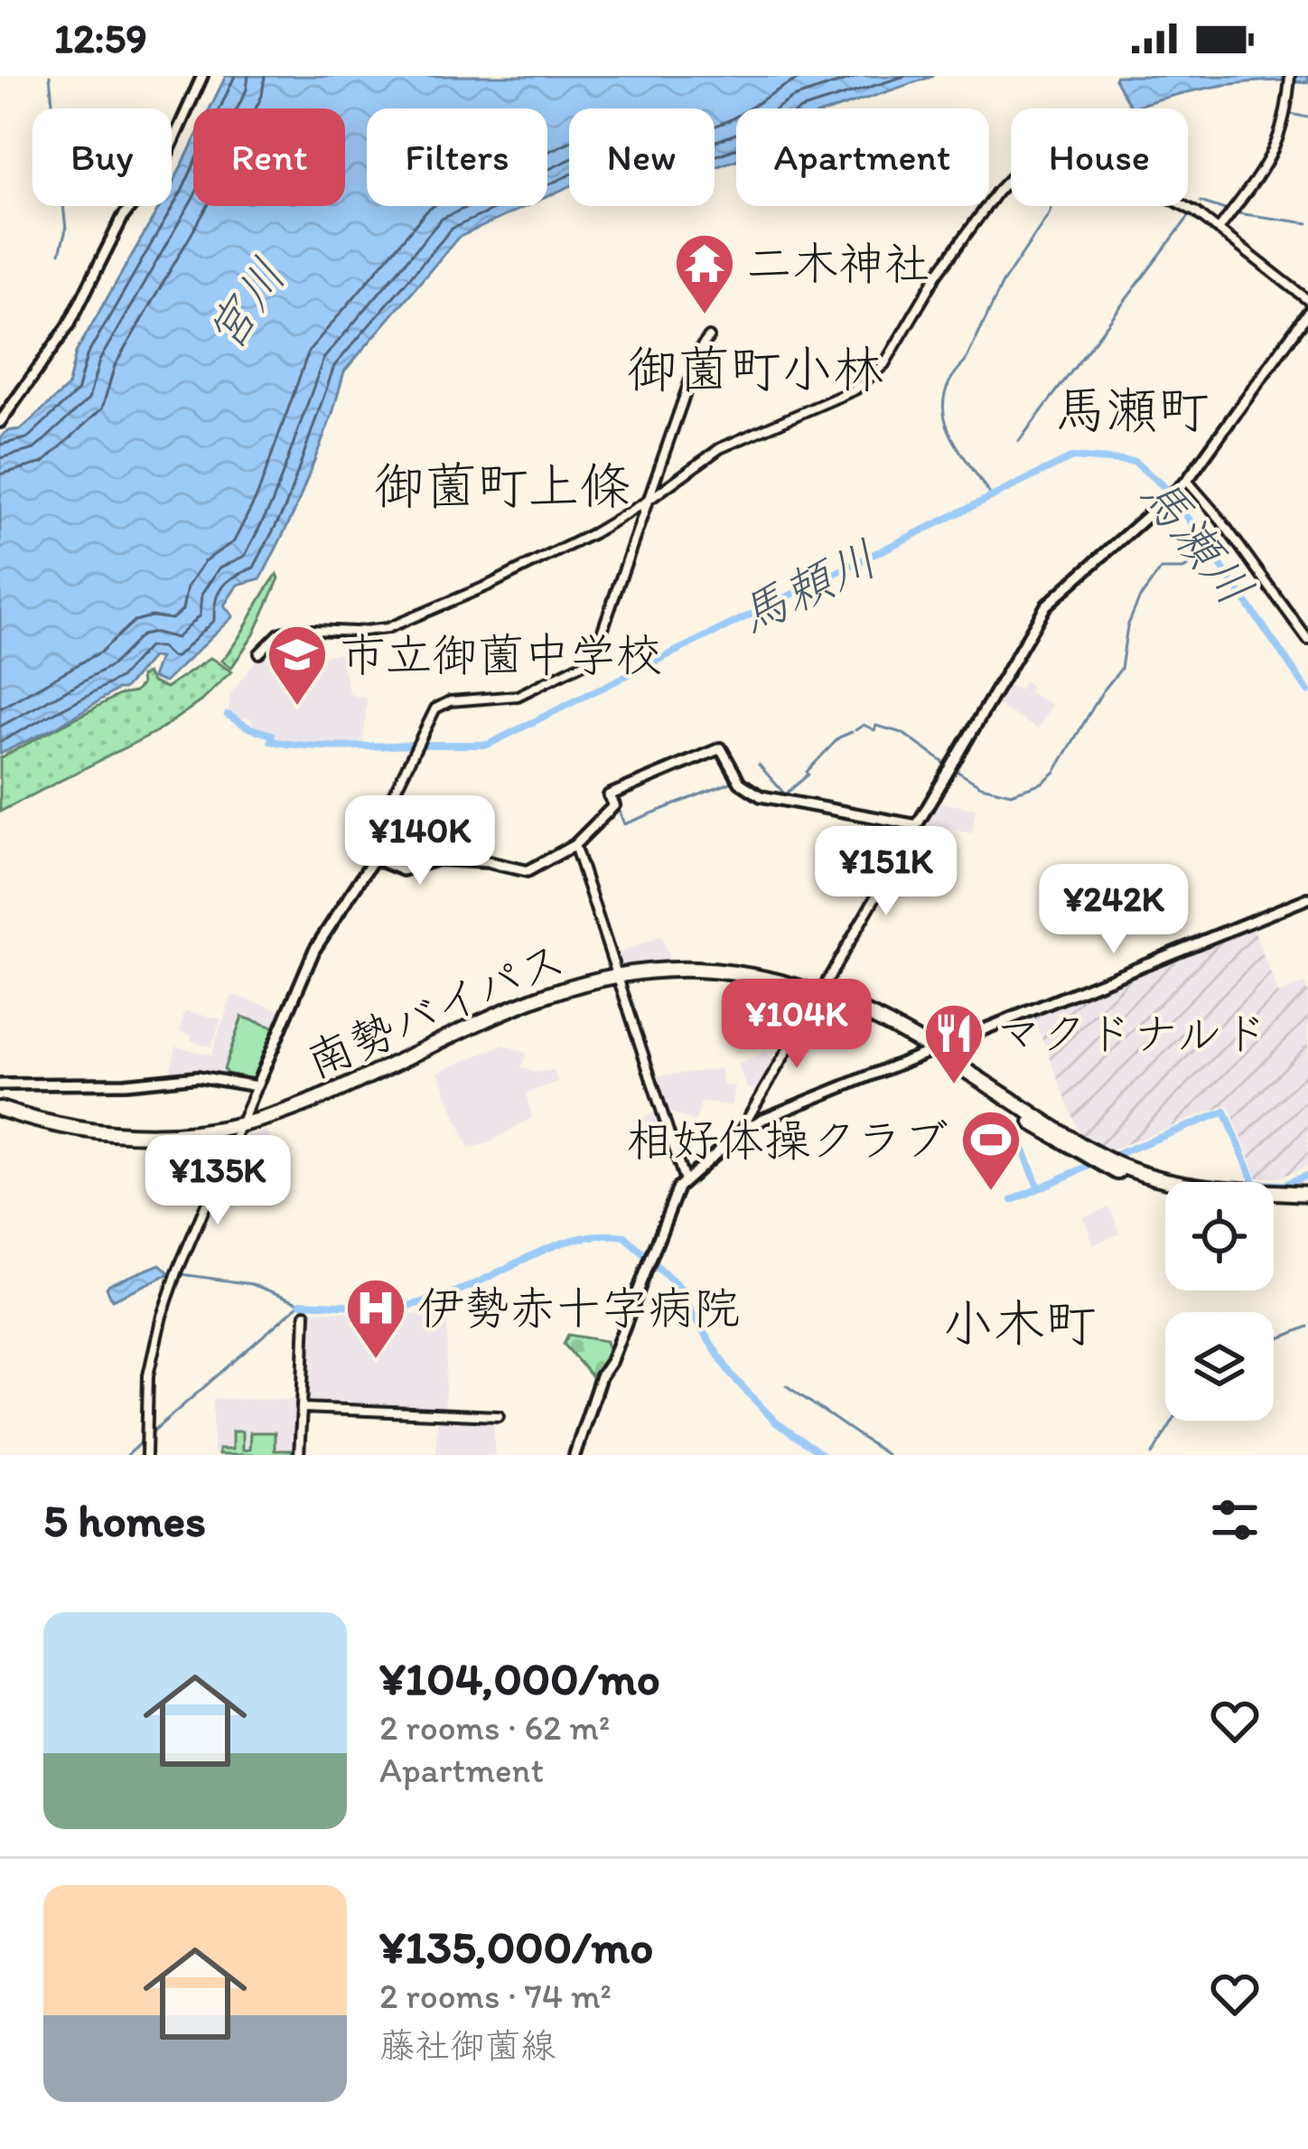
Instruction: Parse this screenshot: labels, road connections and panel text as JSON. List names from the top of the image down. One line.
{"streets":{"highway":["南勢バイパス"]},"districts":["御薗町小林","馬瀬町","御薗町上條","小木町"],"water":["宮川","馬瀬川","馬頼川"],"places":{"temple":["二木神社"],"school or university":["市立御薗中学校"],"restaurant":["マクドナルド"],"sports":["相好体操クラブ"],"hospital":["伊勢赤十字病院"]},"page":{"status":"12:59","chip":["Buy","Rent","Filters","New","Apartment","House"],"price":["¥140K","¥151K","¥242K","¥104K","¥135K"],"heading":"5 homes","list":[{"name":"¥104,000/mo","note":"2 rooms · 62 m² · Apartment"},{"name":"¥135,000/mo","note":"2 rooms · 74 m² · 藤社御薗線"}]}}
